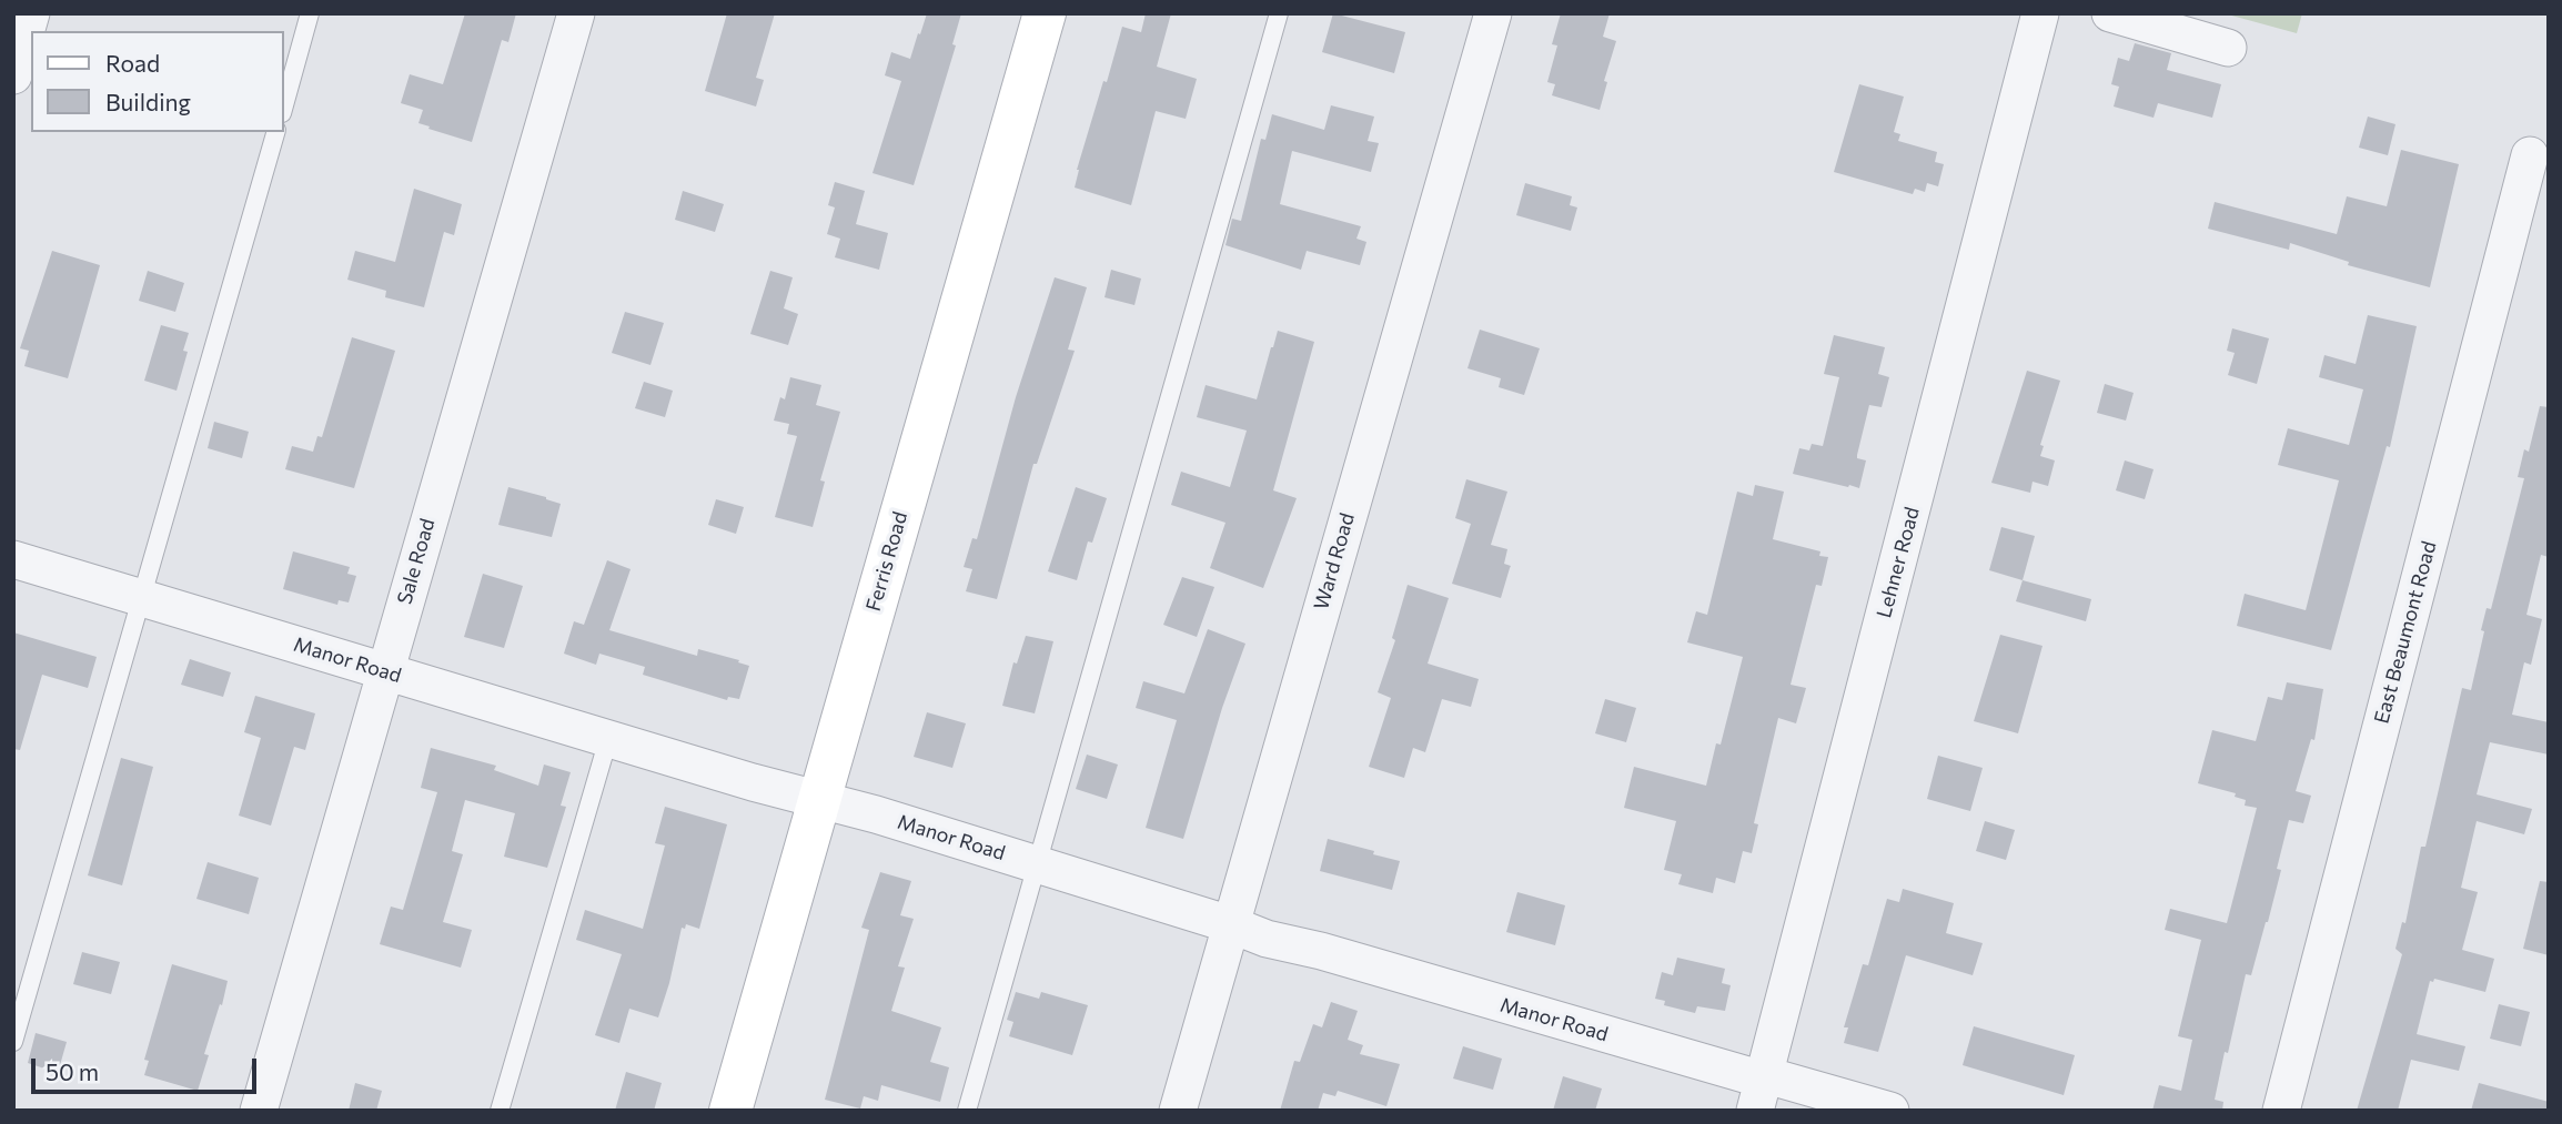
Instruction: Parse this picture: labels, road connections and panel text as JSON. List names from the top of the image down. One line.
{"streets":{"main road":["Ferris Road"],"street":["Sale Road","Ward Road","Lehner Road","East Beaumont Road","Manor Road"]},"crossings":[["Sale Road","Manor Road"],["Ferris Road","Manor Road"],["Ward Road","Manor Road"],["Lehner Road","Manor Road"]],"legend":["Road","Building"],"scale_bar":"50 m"}
